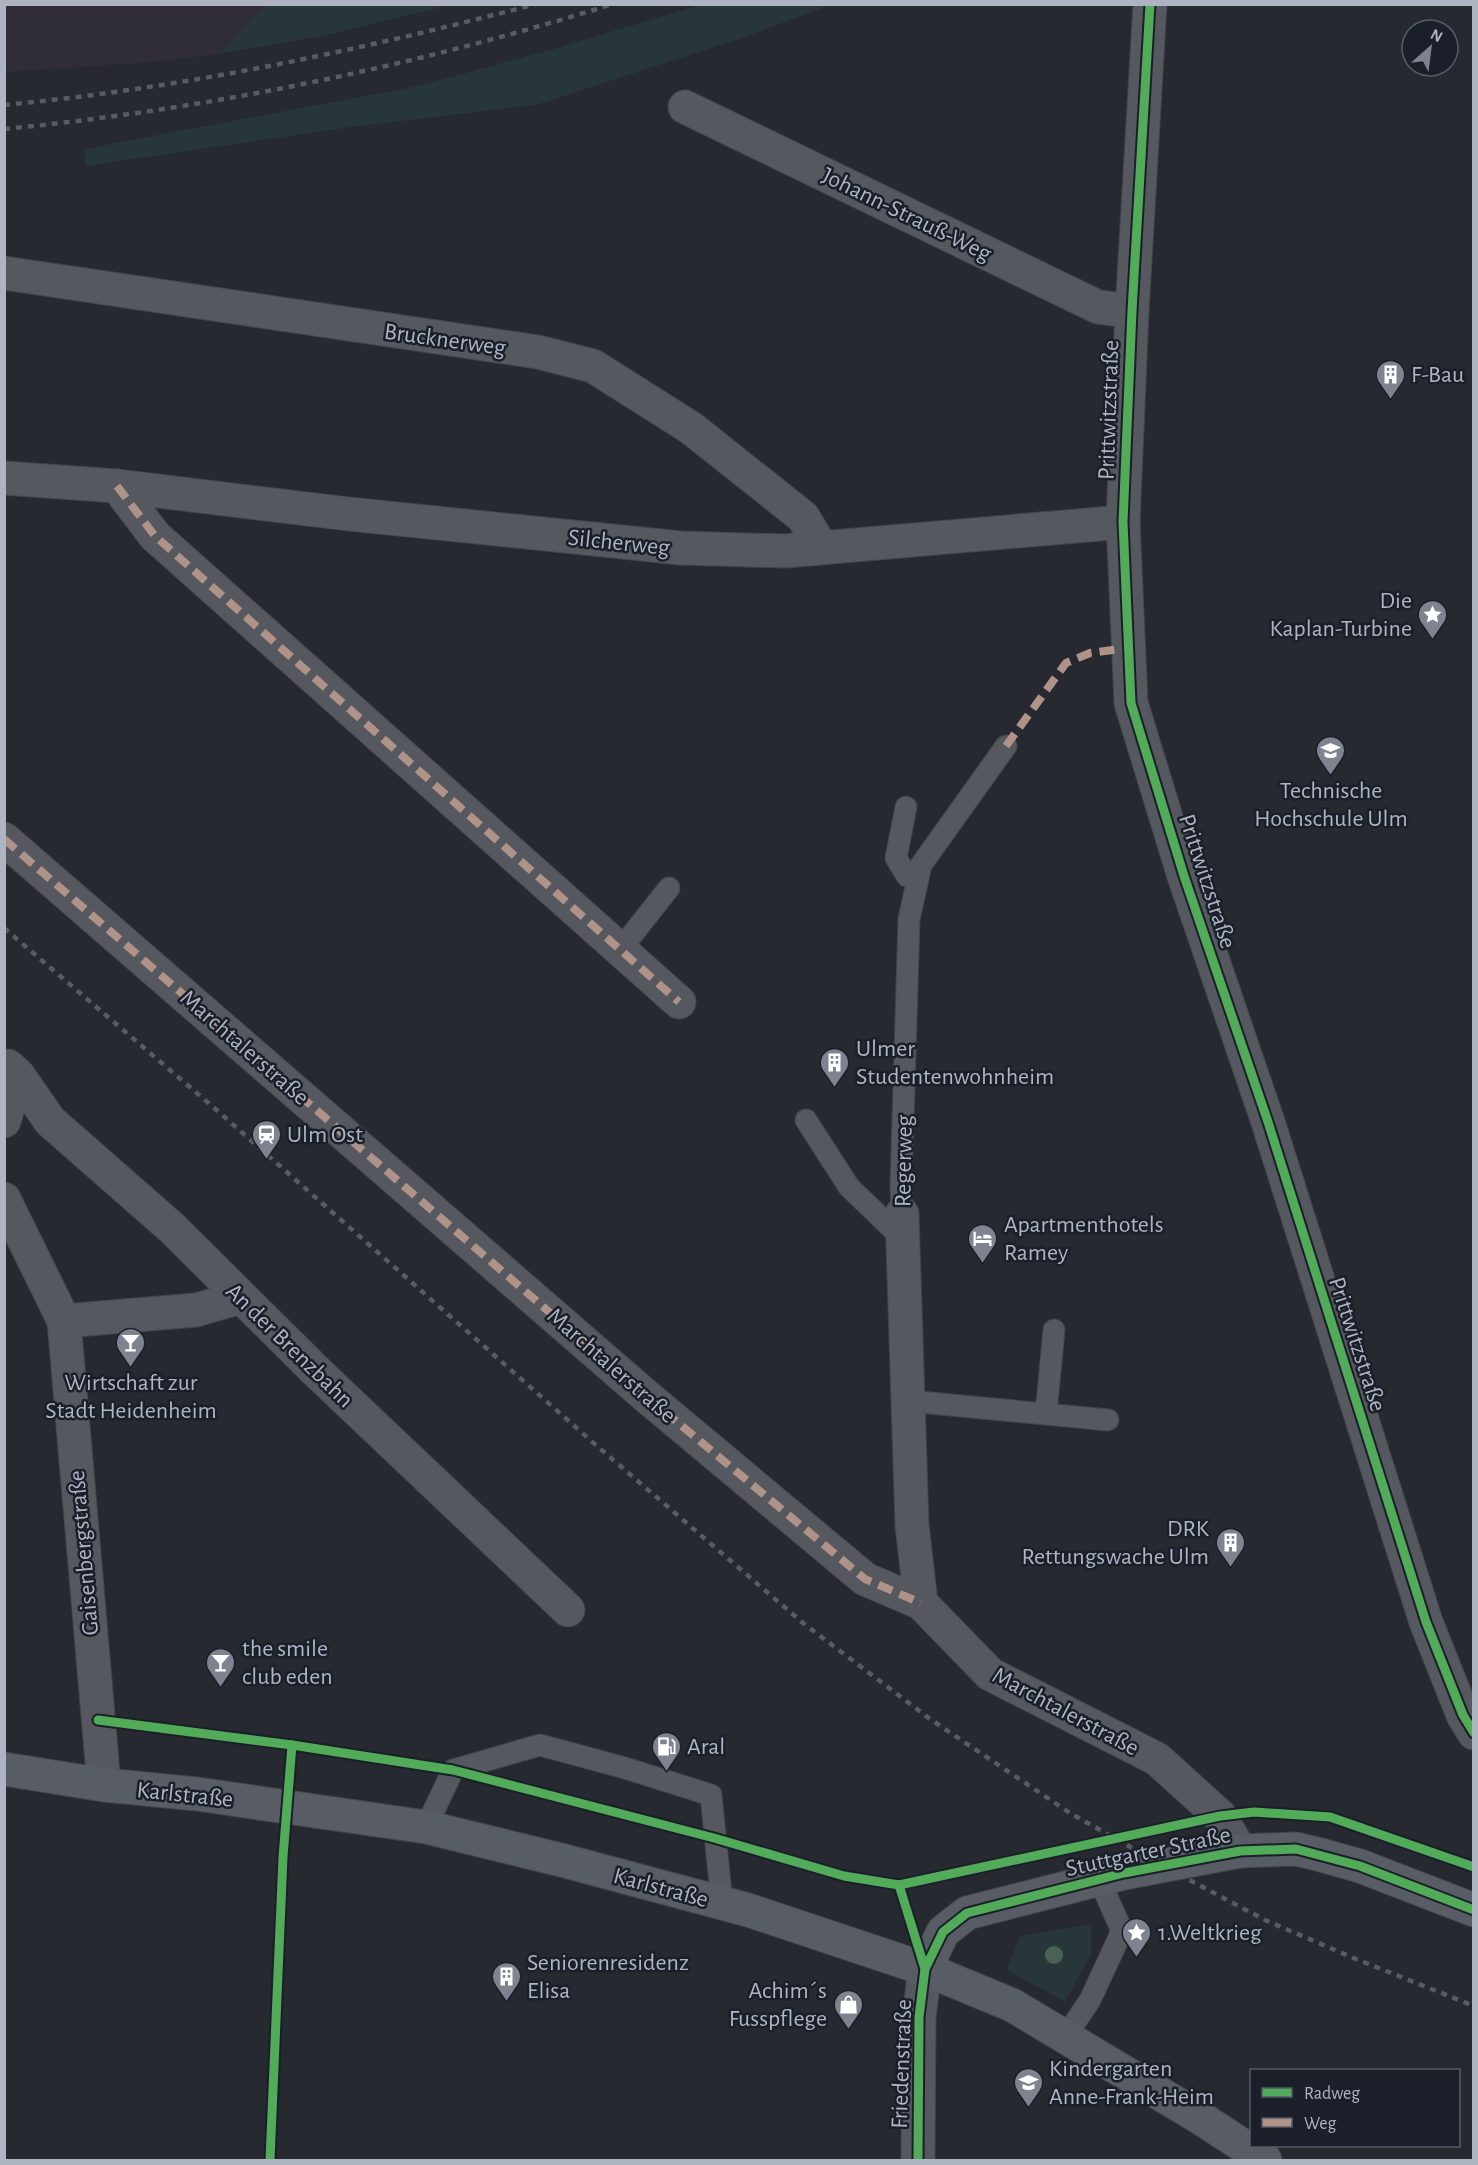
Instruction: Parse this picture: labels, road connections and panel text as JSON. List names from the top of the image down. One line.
{"streets":{"main road":["Karlstraße","Stuttgarter Straße"],"street":["Johann-Strauß-Weg","Brucknerweg","Prittwitzstraße","Silcherweg","Marchtalerstraße","Regerweg","An der Brenzbahn","Gaisenbergstraße","Friedenstraße"]},"crossings":[["Johann-Strauß-Weg","Prittwitzstraße"],["Brucknerweg","Silcherweg"],["Prittwitzstraße","Silcherweg"],["Marchtalerstraße","Regerweg"],["Marchtalerstraße","Stuttgarter Straße"],["Gaisenbergstraße","Karlstraße"],["Karlstraße","Stuttgarter Straße"],["Karlstraße","Friedenstraße"],["Stuttgarter Straße","Friedenstraße"]],"places":{"building":["F-Bau","Ulmer Studentenwohnheim","DRK Rettungswache Ulm","Seniorenresidenz Elisa"],"place":["Die Kaplan-Turbine","1.Weltkrieg"],"school or university":["Technische Hochschule Ulm","Kindergarten Anne-Frank-Heim"],"station":["Ulm Ost"],"hotel":["Apartmenthotels Ramey"],"bar":["Wirtschaft zur Stadt Heidenheim","the smile club eden"],"fuel station":["Aral"],"shop":["Achim´s Fusspflege"]},"legend":["Radweg","Weg"],"north":"top right"}
